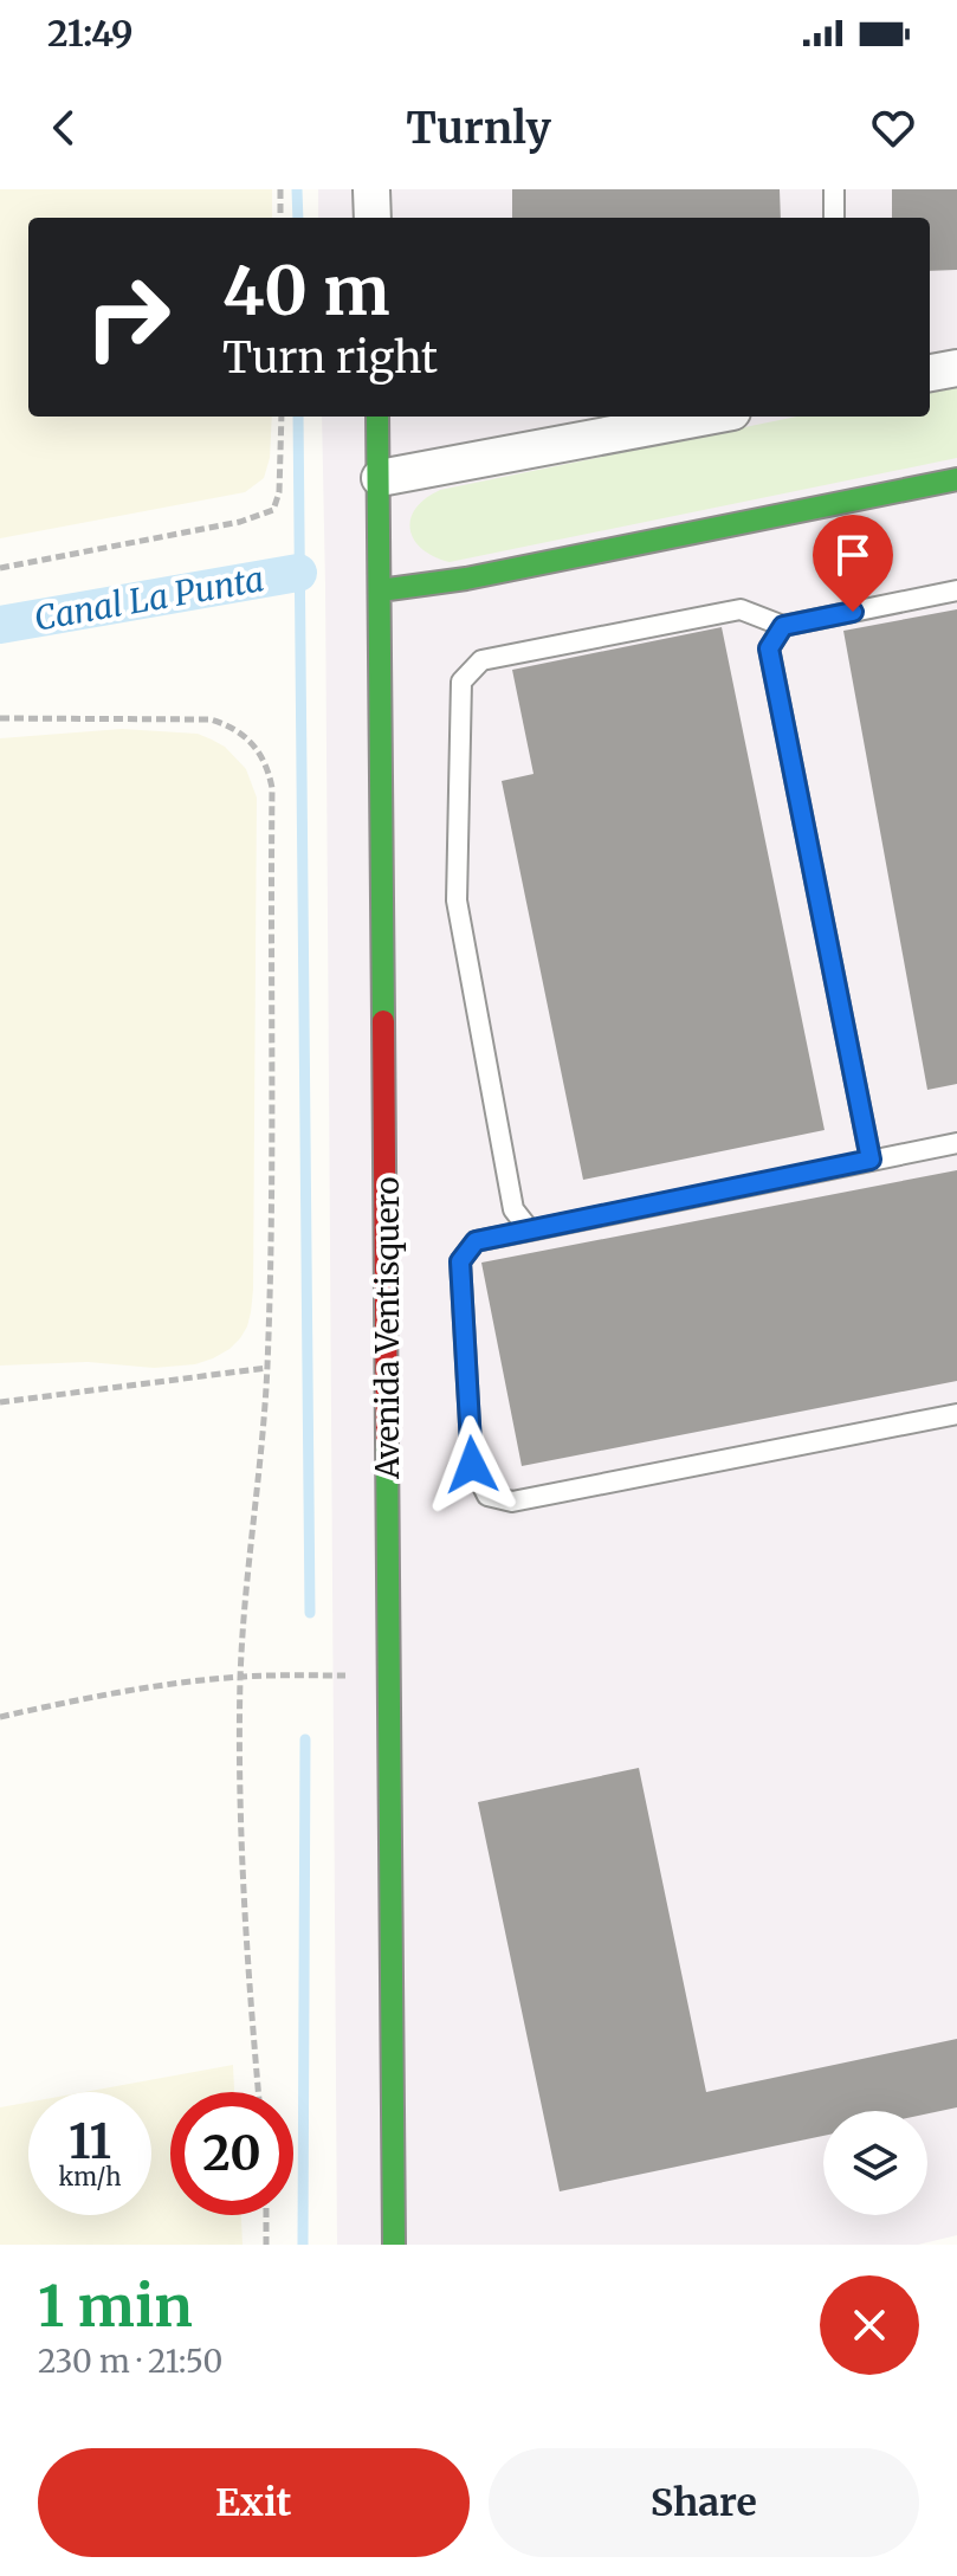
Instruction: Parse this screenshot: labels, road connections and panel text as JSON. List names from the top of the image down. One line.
{"streets":{"street":["Avenida Ventisquero"]},"water":["Canal La Punta"],"page":{"status":"21:49","header":"Turnly","turn":["40 m","Turn right"],"speed":"11 km/h","limit":"20","heading":["1 min","230 m · 21:50"],"buttons":["Exit","Share"]}}
